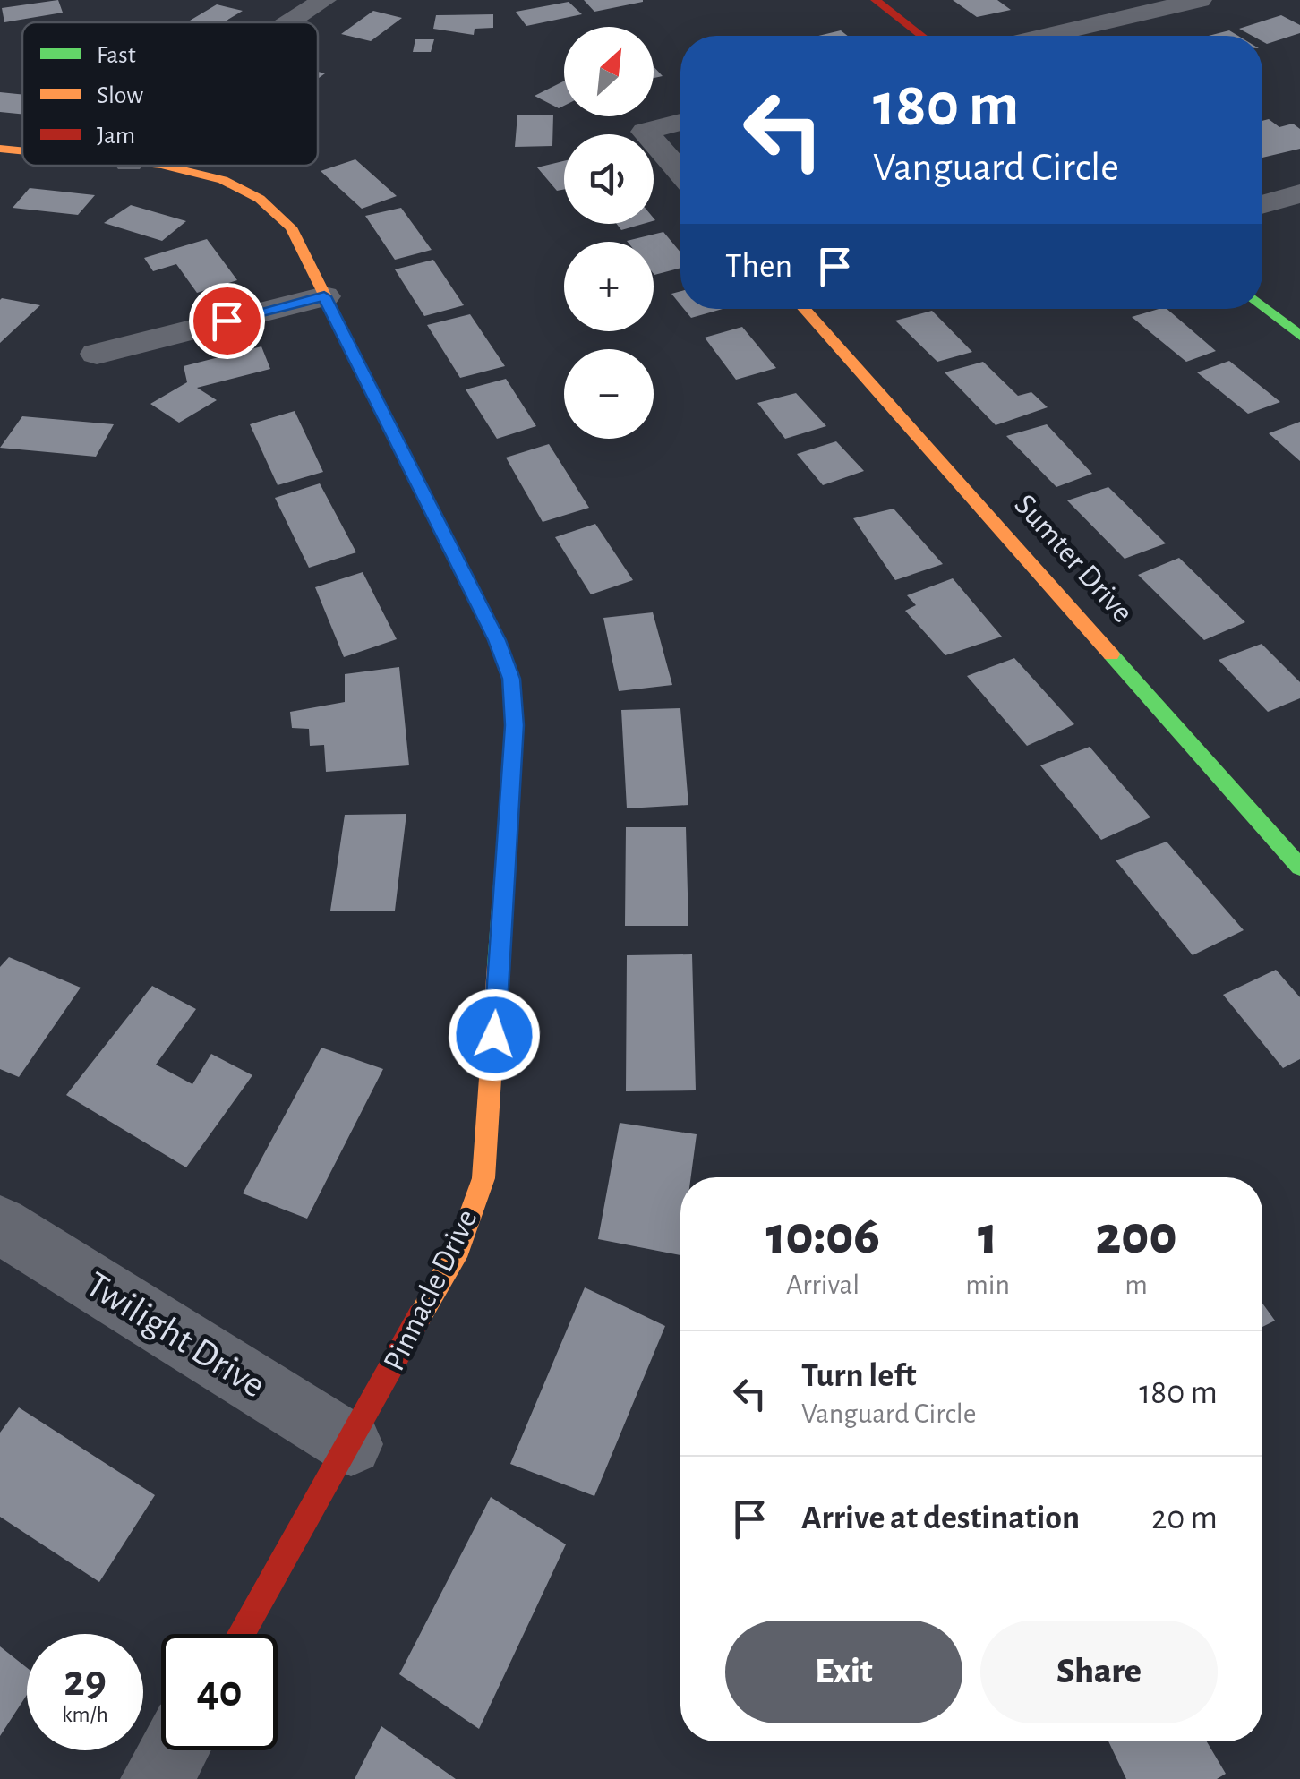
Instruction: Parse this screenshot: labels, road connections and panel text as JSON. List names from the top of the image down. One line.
{"streets":{"street":["Sumter Drive","Pinnacle Drive","Twilight Drive"]},"crossings":[["Pinnacle Drive","Twilight Drive"]],"legend":["Fast","Slow","Jam"],"north":"top right","page":{"map_buttons":["+","−"],"turn":["180 m","Vanguard Circle"],"then":"Then","eta":["10:06","Arrival","1","min","200","m"],"list":[{"name":"Turn left","note":"Vanguard Circle","value":"180 m"},{"name":"Arrive at destination","value":"20 m"}],"buttons":["Exit","Share"],"speed":"29 km/h","limit":"40"}}
